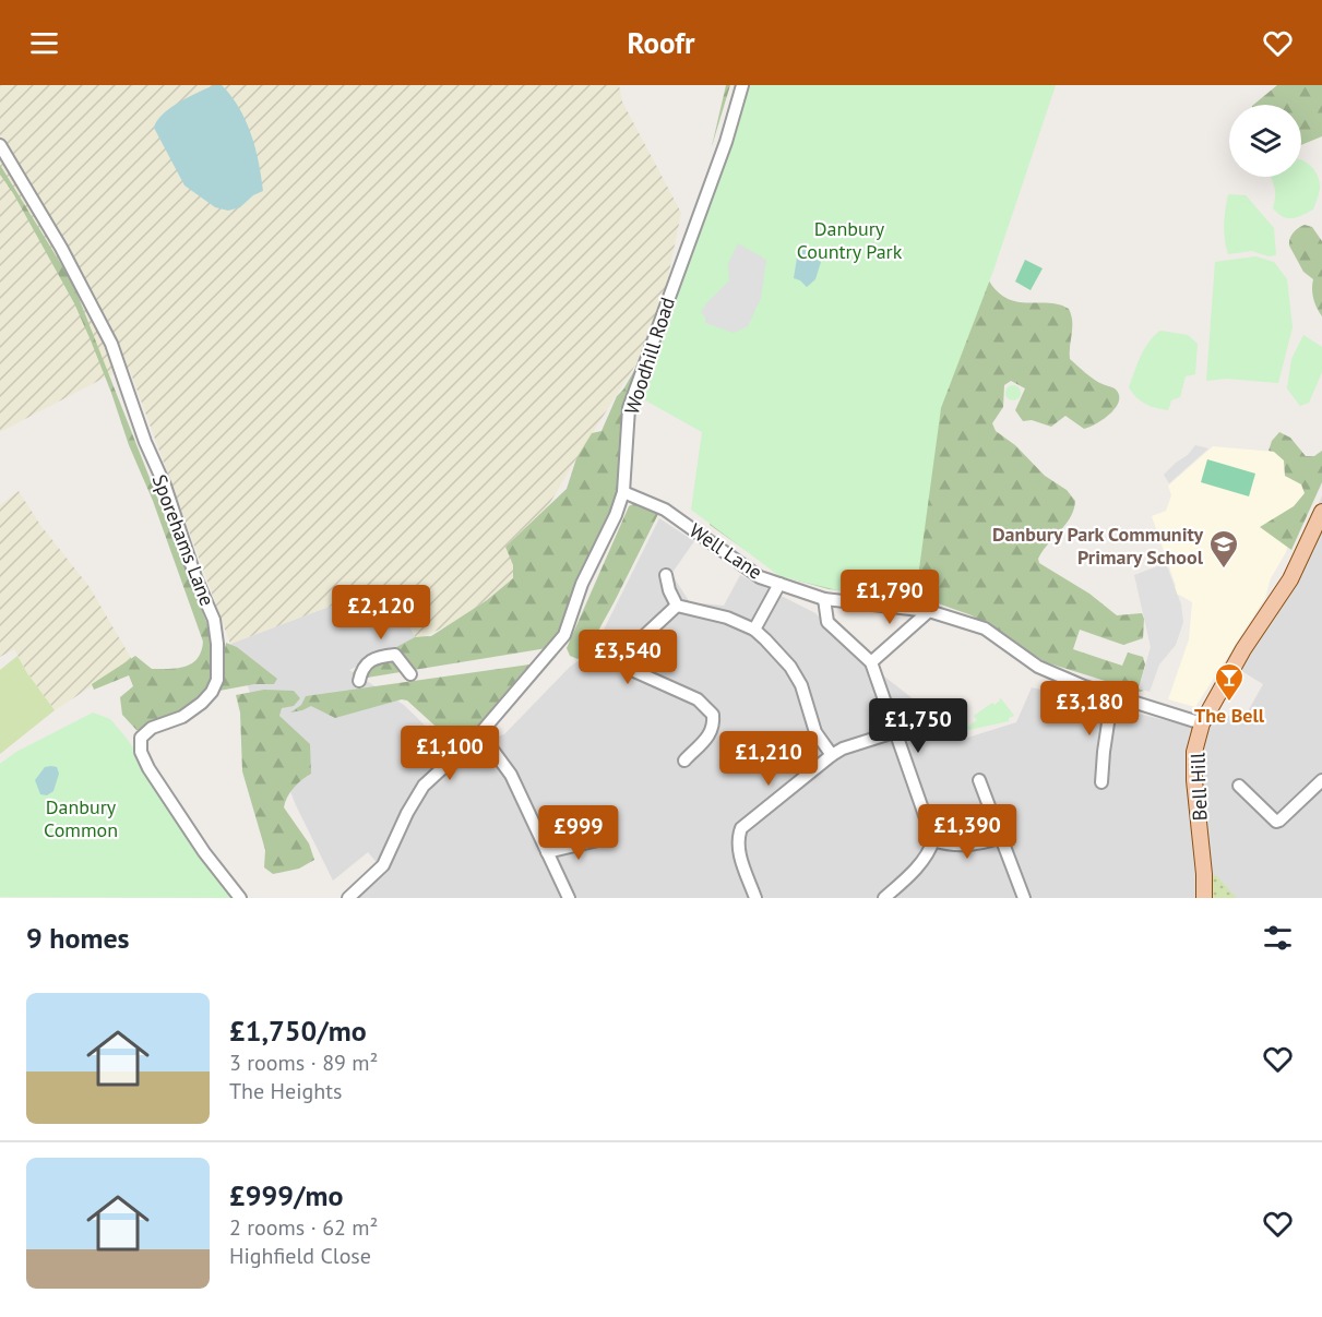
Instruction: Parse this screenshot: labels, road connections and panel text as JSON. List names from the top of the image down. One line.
{"streets":{"main road":["Bell Hill"],"street":["Woodhill Road","Sporehams Lane","Well Lane"]},"crossings":[["Woodhill Road","Well Lane"],["Well Lane","Bell Hill"]],"parks":["Danbury Country Park","Danbury Common"],"places":{"school or university":["Danbury Park Community Primary School"],"bar":["The Bell"]},"page":{"header":"Roofr","price":["£1,790","£2,120","£3,540","£3,180","£1,750","£1,100","£1,210","£1,390","£999"],"heading":"9 homes","list":[{"name":"£1,750/mo","note":"3 rooms · 89 m² · The Heights"},{"name":"£999/mo","note":"2 rooms · 62 m² · Highfield Close"}]}}
